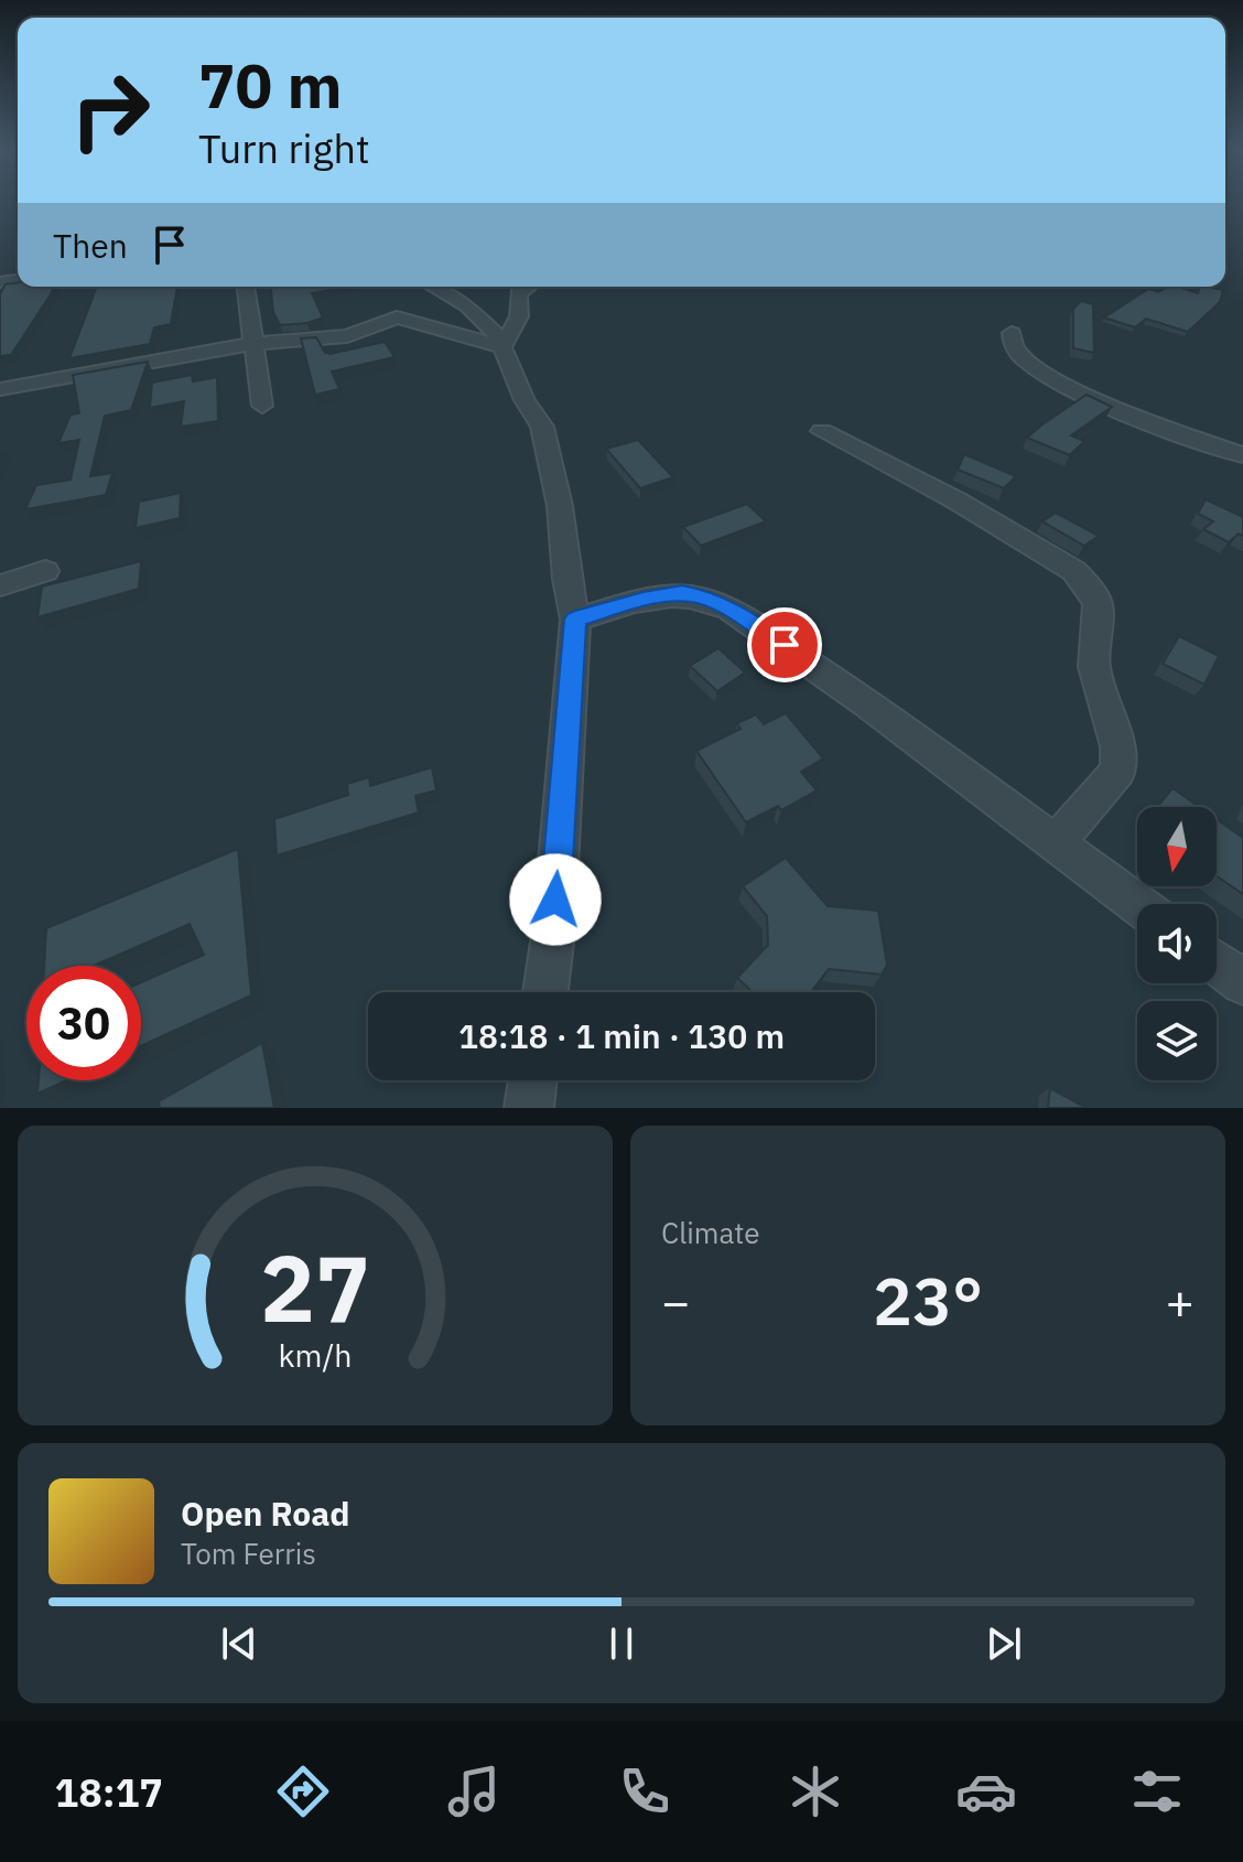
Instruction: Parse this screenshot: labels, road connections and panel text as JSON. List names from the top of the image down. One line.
{"north":"bottom","page":{"turn":["70 m","Turn right"],"then":"Then","limit":"30","trip":"18:18 · 1 min · 130 m","tile":"Climate","heat":["−","23°","+"],"song":["Open Road","Tom Ferris"],"tabs":"18:17","gauge":["27","km/h"]}}
